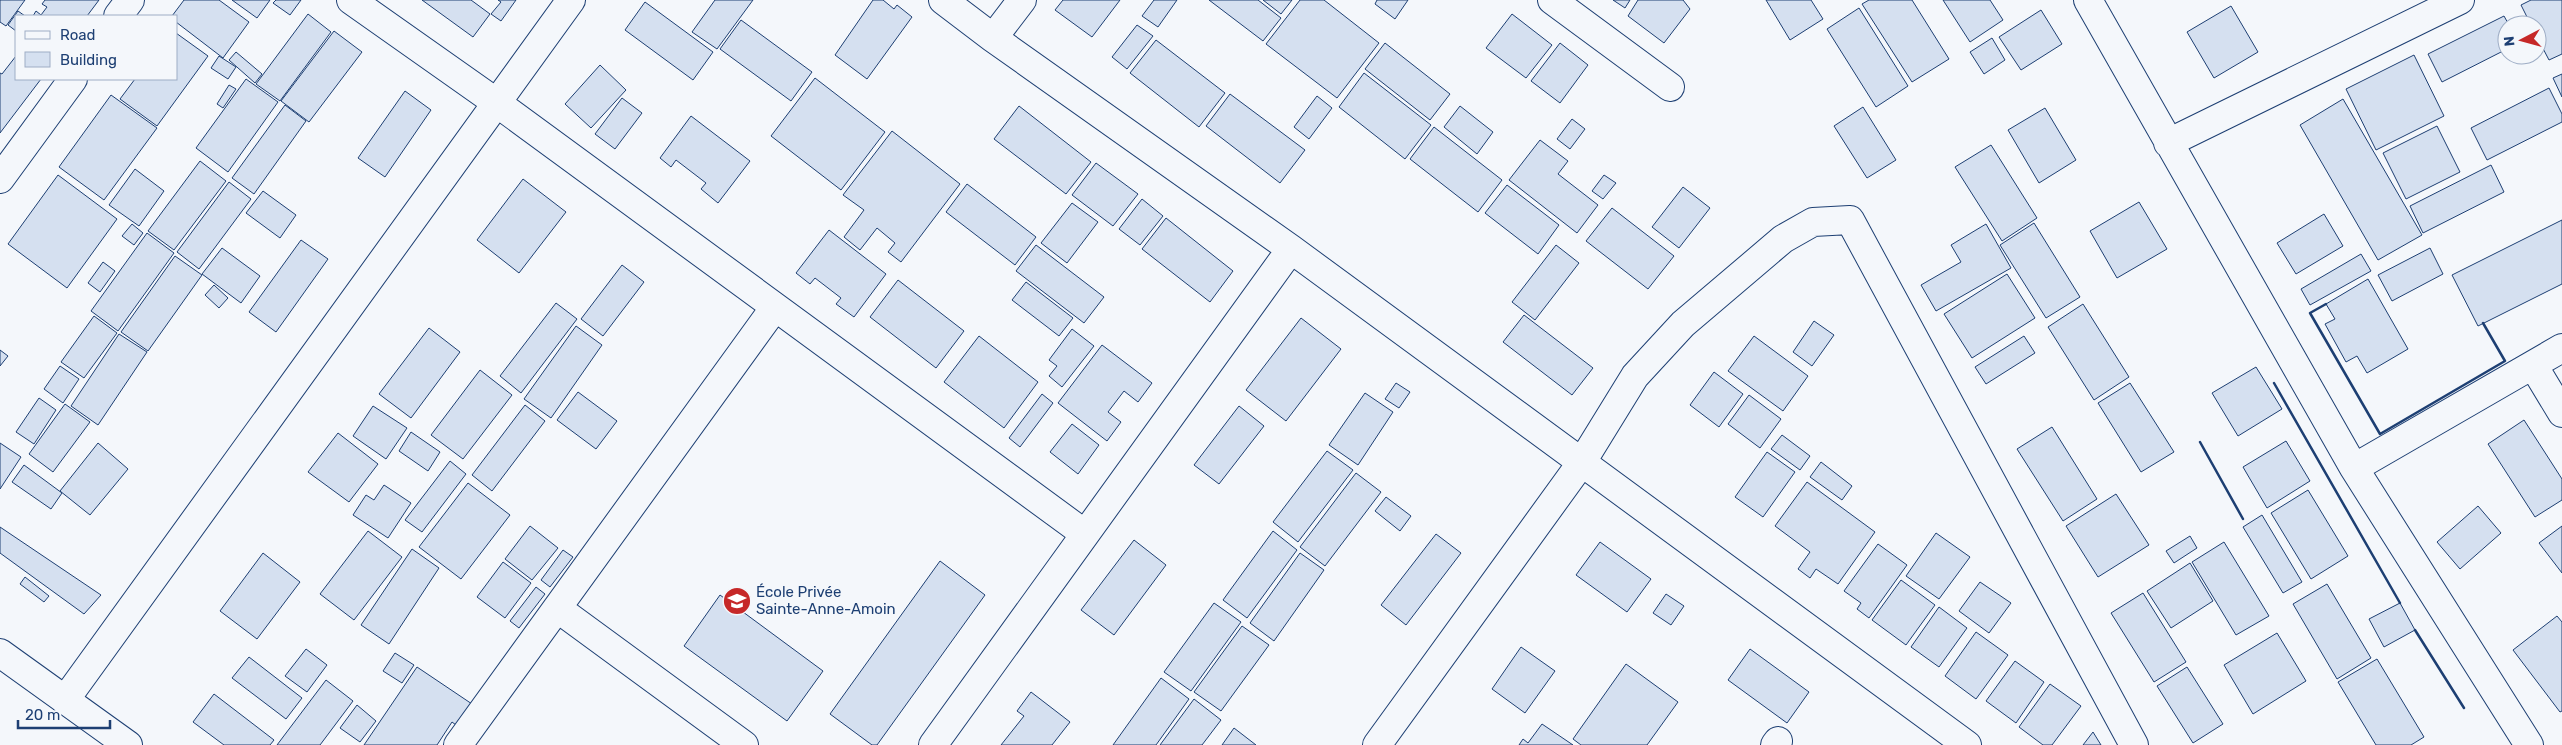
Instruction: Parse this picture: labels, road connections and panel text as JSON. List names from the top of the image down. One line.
{"places":{"school or university":["École Privée Sainte-Anne-Amoin"]},"legend":["Road","Building"],"scale_bar":"20 m","north":"left"}
